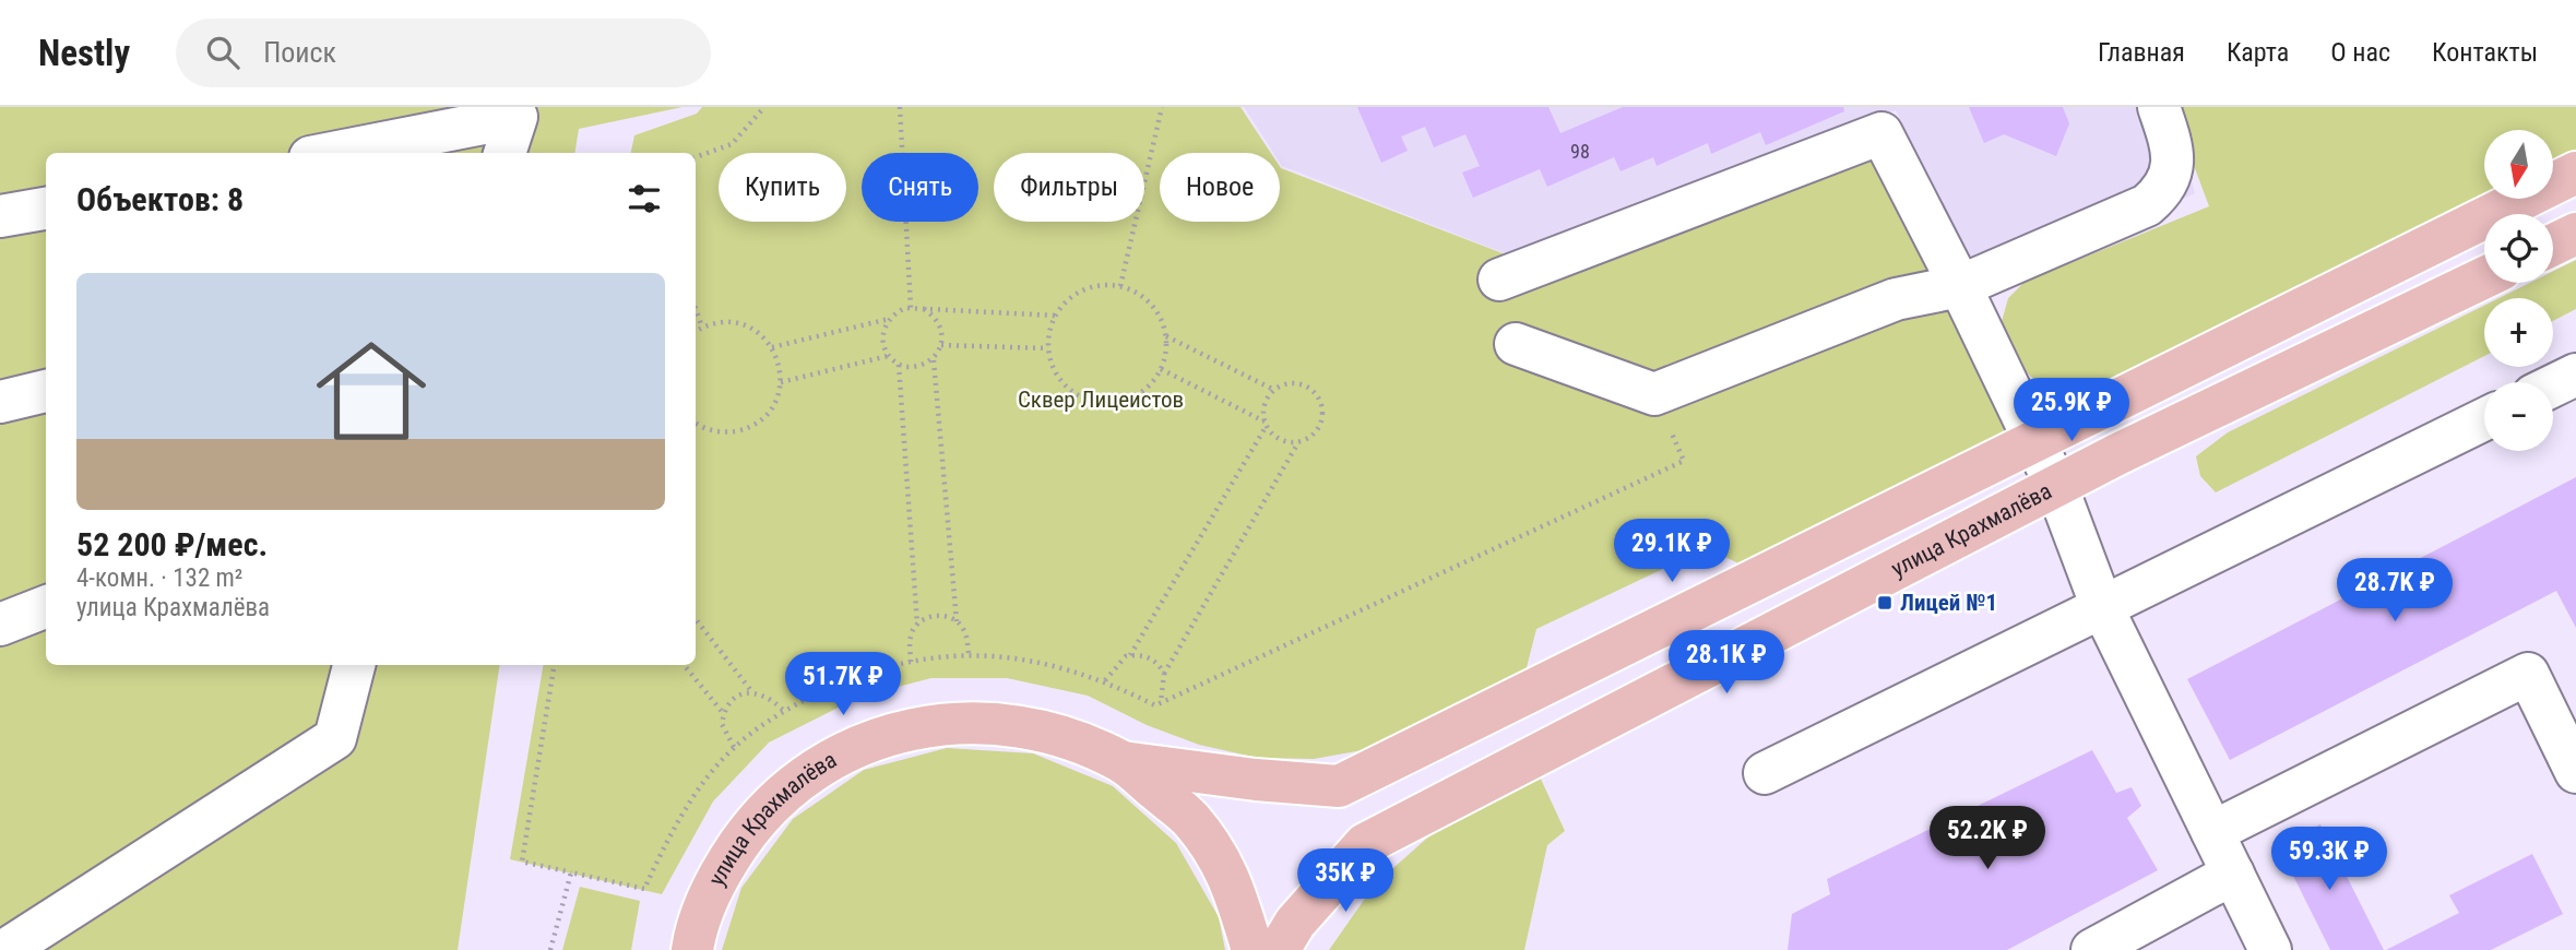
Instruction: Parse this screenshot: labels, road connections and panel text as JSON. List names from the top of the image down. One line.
{"streets":{"main road":["улица Крахмалёва"]},"parks":["Сквер Лицеистов"],"places":{"transit":["Лицей №1"]},"house_numbers":["98"],"north":"bottom","page":{"header":"Nestly","search":"Поиск","nav":["Главная","Карта","О нас","Контакты"],"map_buttons":["+","−"],"chip":["Купить","Снять","Фильтры","Новое"],"heading":"Объектов: 8","list":[{"name":"52 200 ₽/мес.","note":"4-комн. · 132 m² · улица Крахмалёва"}],"price":["25.9K ₽","29.1K ₽","28.7K ₽","28.1K ₽","51.7K ₽","52.2K ₽","59.3K ₽","35K ₽"]}}
